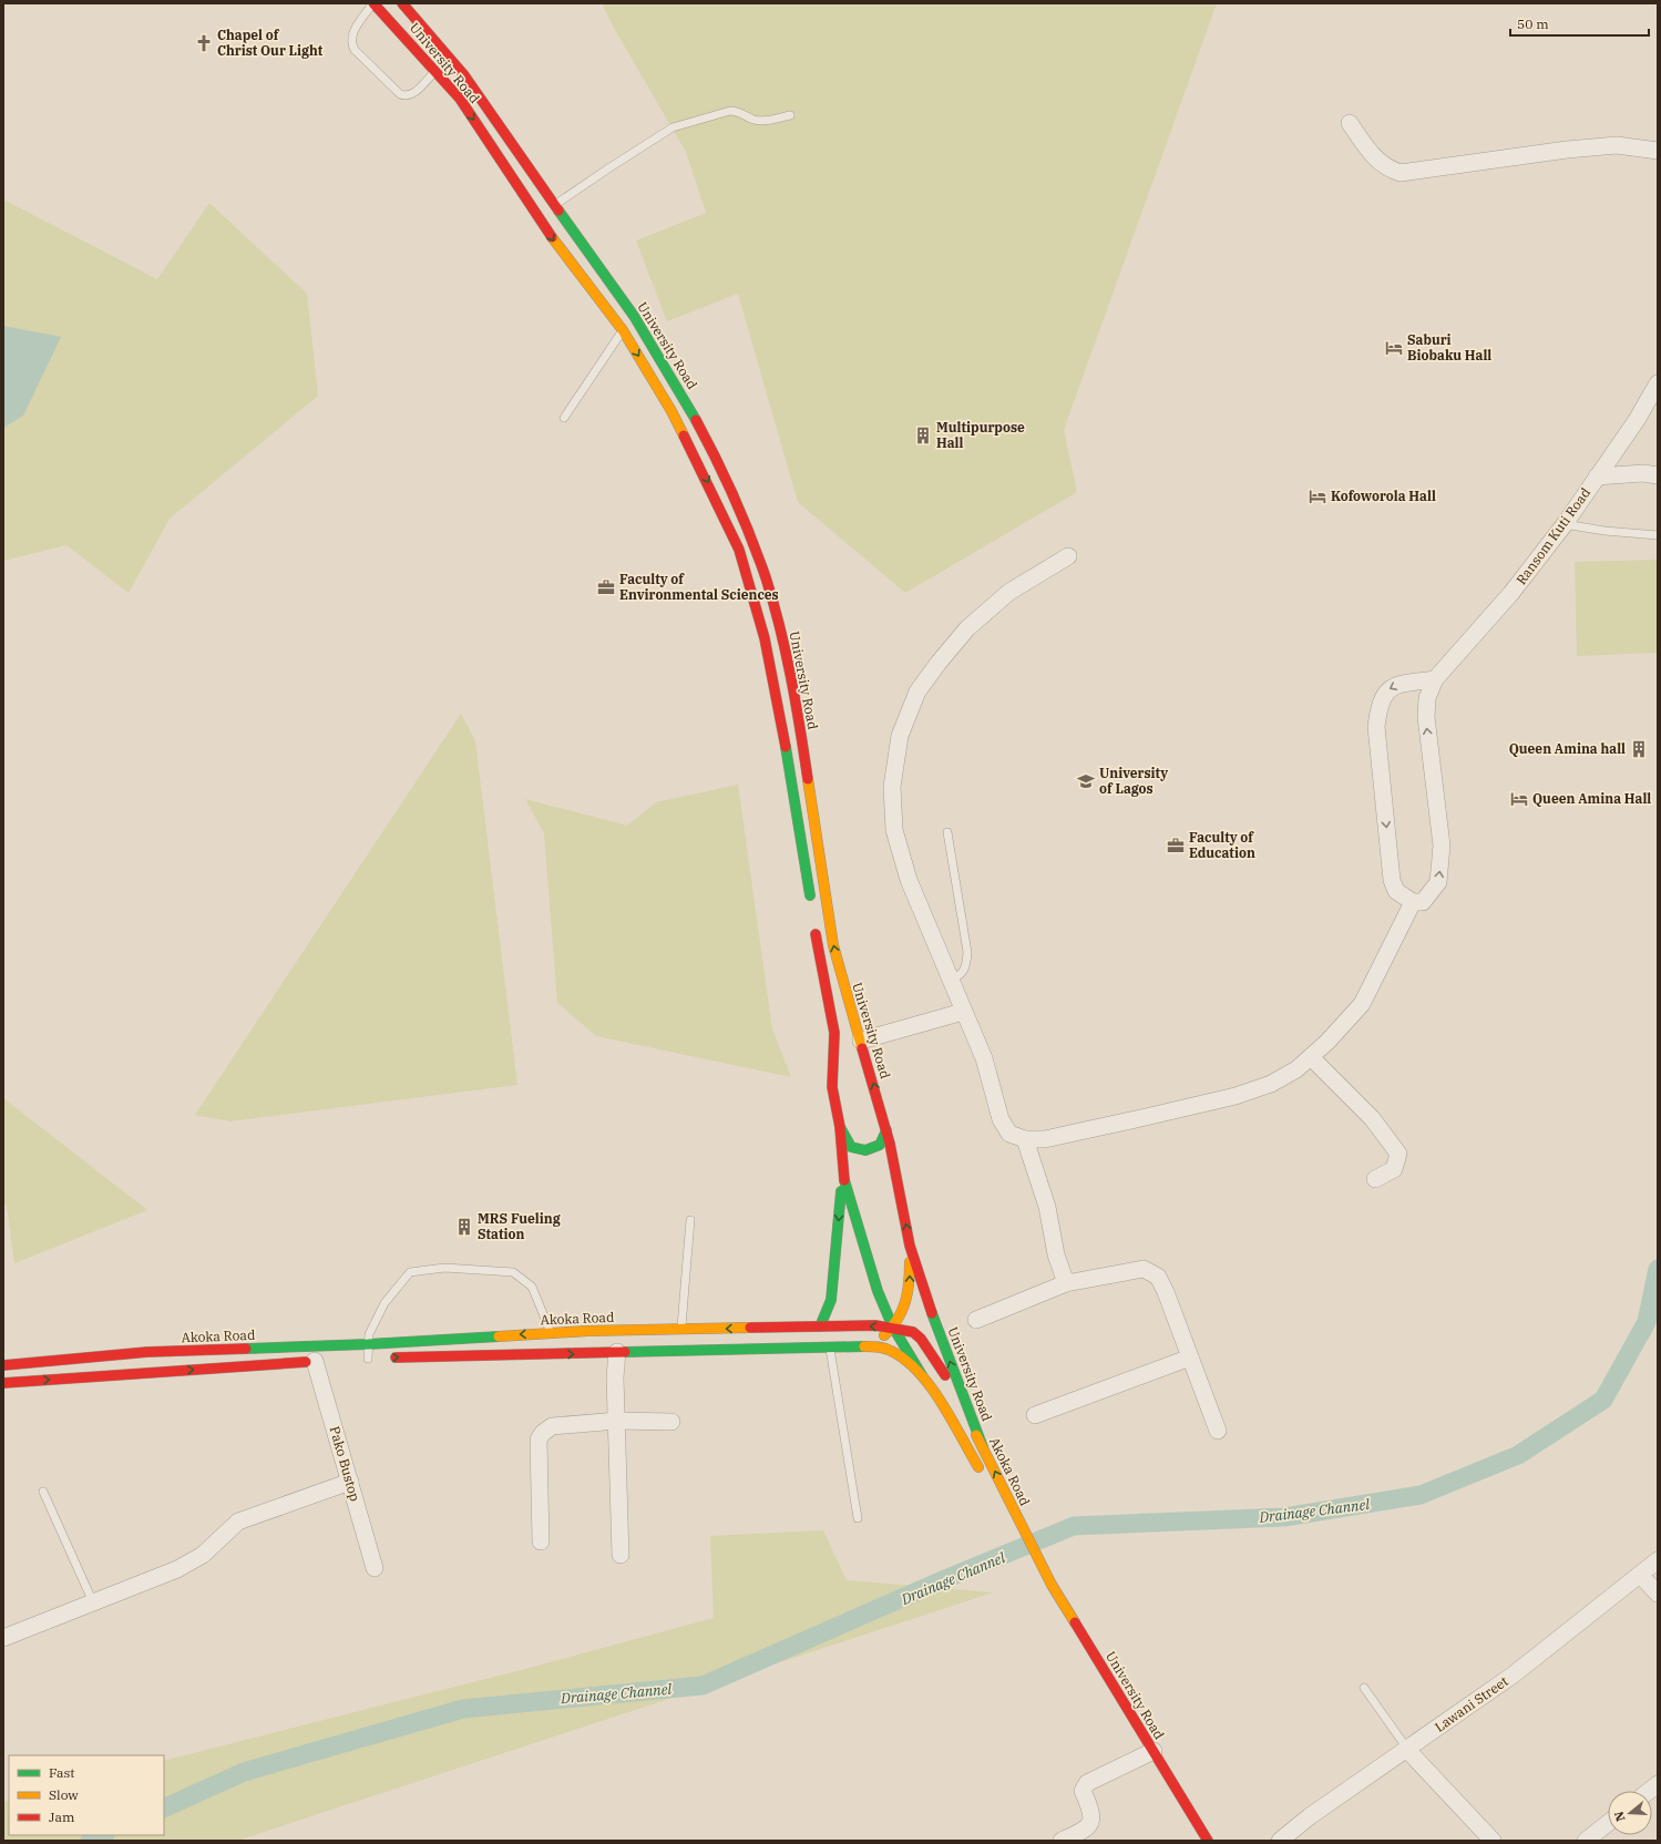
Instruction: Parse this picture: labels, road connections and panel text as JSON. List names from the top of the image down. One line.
{"streets":{"main road":["University Road","Akoka Road"],"street":["Ransom Kuti Road","Pako Bustop","Lawani Street"]},"crossings":[["University Road","Akoka Road"]],"water":["Drainage Channel"],"places":{"church":["Chapel of Christ Our Light"],"hotel":["Saburi Biobaku Hall","Kofoworola Hall","Queen Amina Hall"],"building":["Multipurpose Hall","Queen Amina hall","MRS Fueling Station"],"office":["Faculty of Environmental Sciences","Faculty of Education"],"school or university":["University of Lagos"]},"legend":["Fast","Slow","Jam"],"scale_bar":"50 m","north":"left"}
